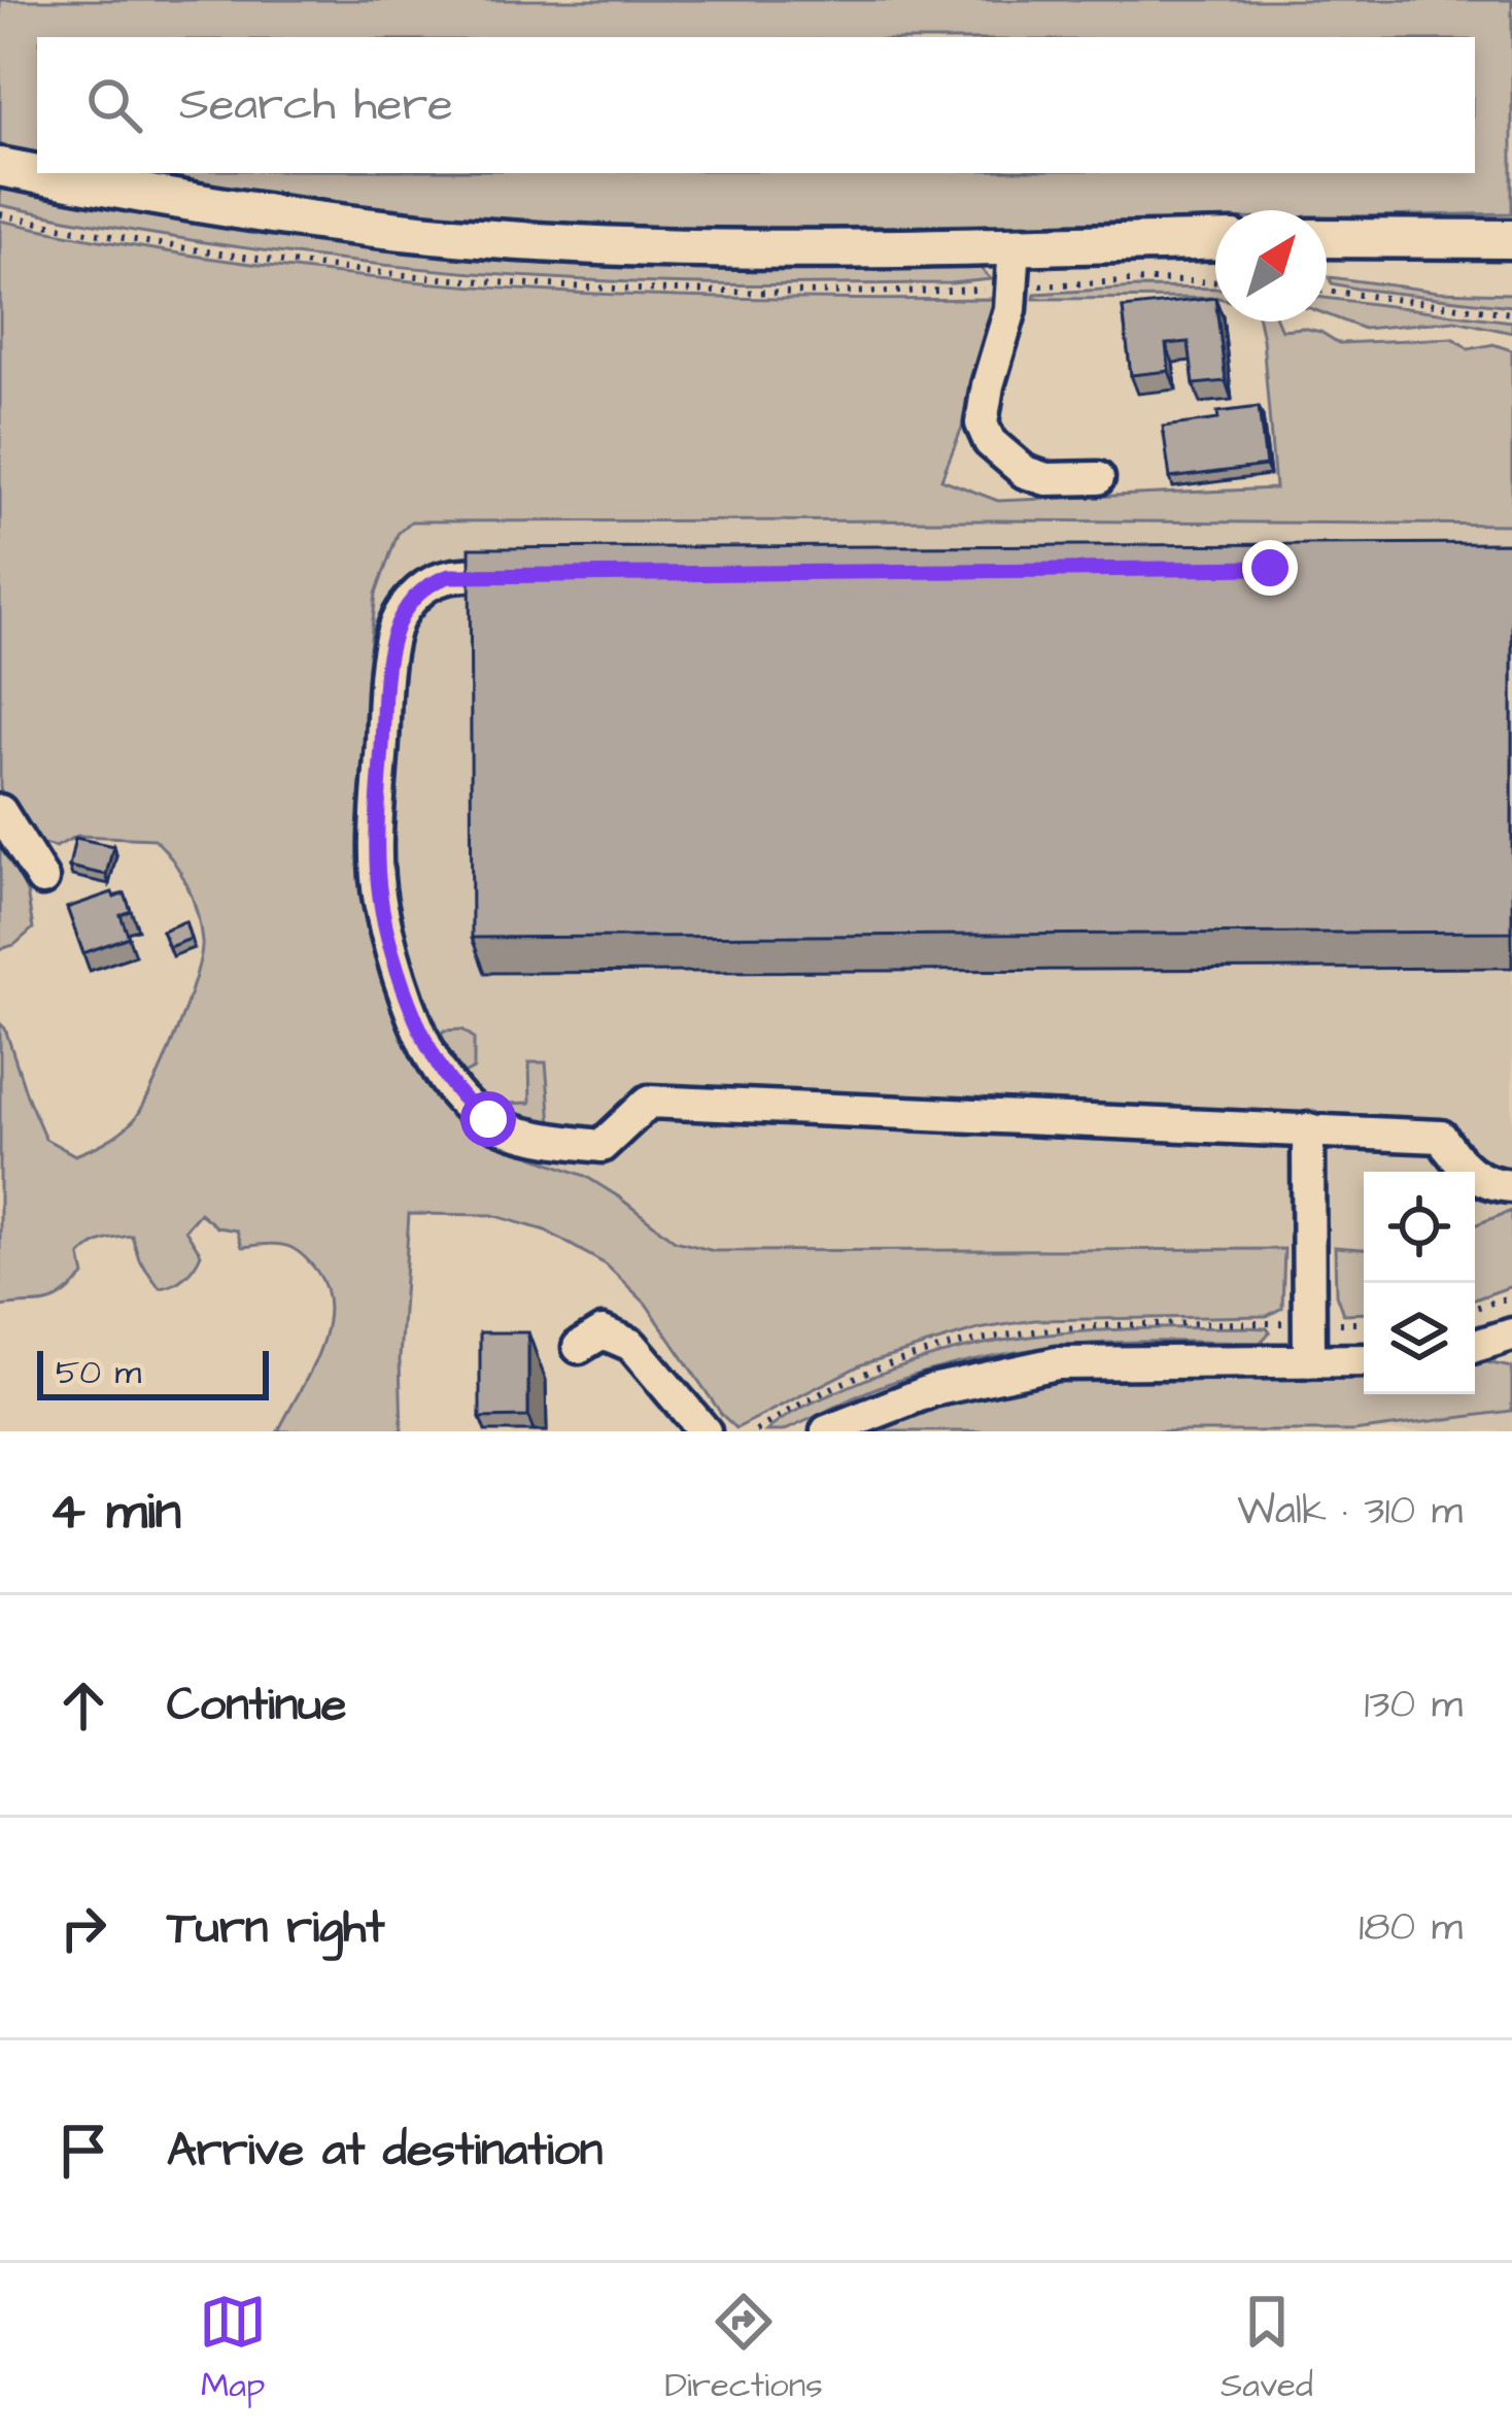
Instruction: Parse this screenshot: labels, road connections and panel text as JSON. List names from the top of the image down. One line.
{"scale_bar":"50 m","north":"top right","page":{"search":"Search here","scale":"50 m","heading":["4 min","Walk · 310 m"],"list":[["Continue","130 m"],["Turn right","180 m"],"Arrive at destination"],"nav":["Map","Directions","Saved"]}}
